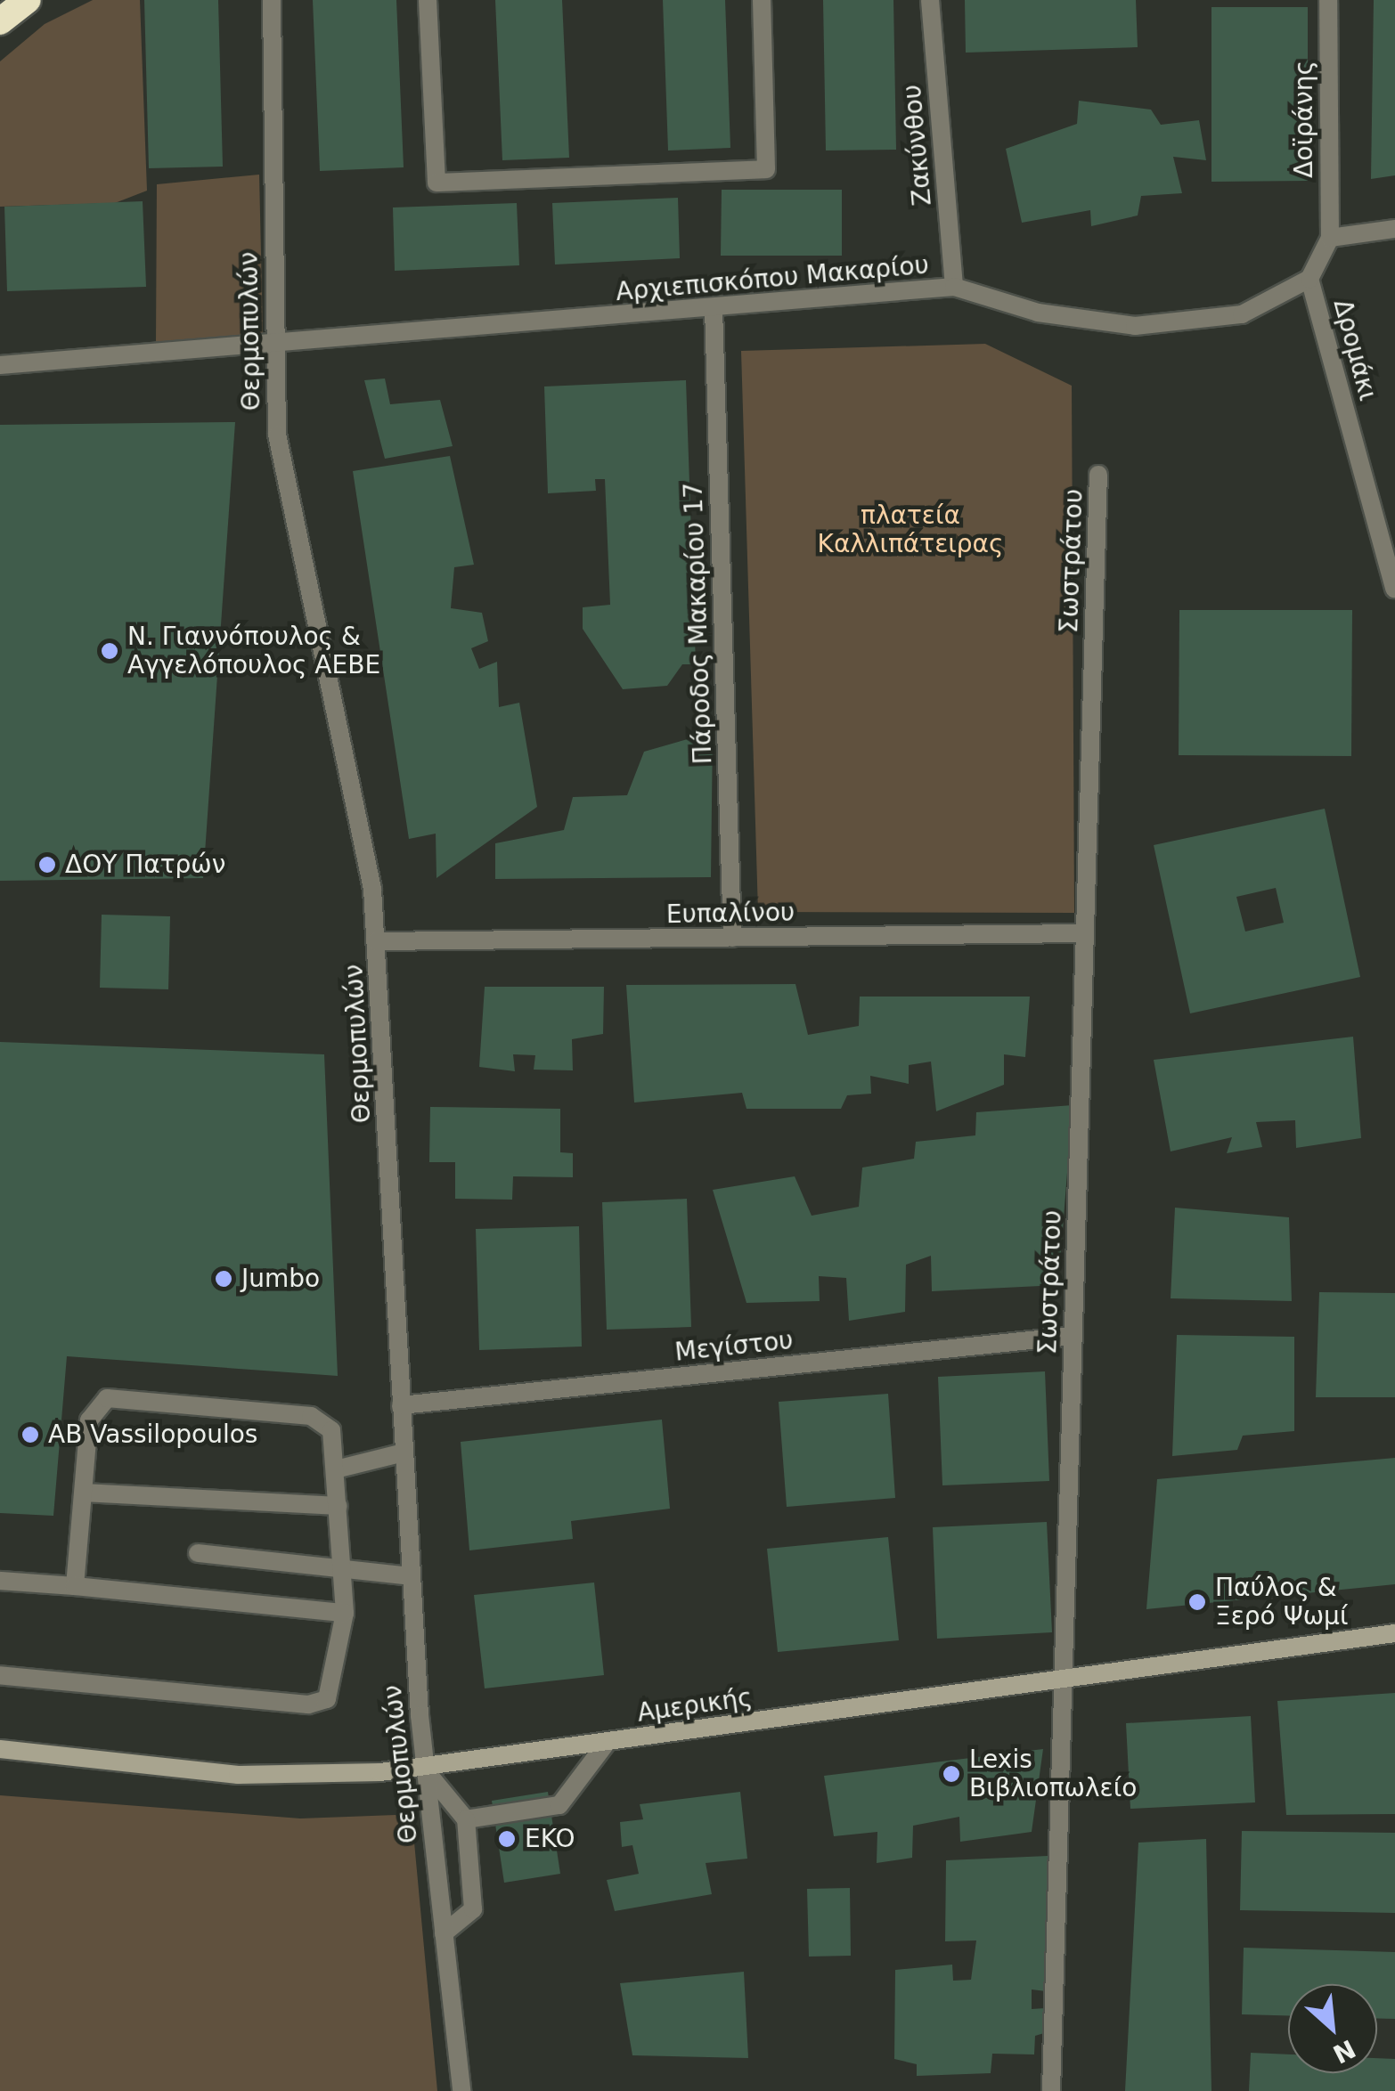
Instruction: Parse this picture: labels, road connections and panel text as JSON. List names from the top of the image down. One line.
{"streets":{"street":["Δοϊράνης","Ζακύνθου","Αρχιεπισκόπου Μακαρίου","Θερμοπυλών","Δρομάκι","Σωστράτου","Πάροδος Μακαρίου 17","Ευπαλίνου","Μεγίστου","Αμερικής"]},"crossings":[["Ζακύνθου","Αρχιεπισκόπου Μακαρίου"],["Αρχιεπισκόπου Μακαρίου","Θερμοπυλών"],["Αρχιεπισκόπου Μακαρίου","Δρομάκι"],["Αρχιεπισκόπου Μακαρίου","Πάροδος Μακαρίου 17"],["Θερμοπυλών","Ευπαλίνου"],["Θερμοπυλών","Μεγίστου"],["Θερμοπυλών","Αμερικής"],["Σωστράτου","Ευπαλίνου"],["Σωστράτου","Μεγίστου"],["Σωστράτου","Αμερικής"],["Πάροδος Μακαρίου 17","Ευπαλίνου"]],"parks":["πλατεία Καλλιπάτειρας"],"places":["Ν. Γιαννόπουλος & Αγγελόπουλος ΑΕΒΕ","ΔΟΥ Πατρών","Jumbo","AB Vassilopoulos","Παύλος & Ξερό Ψωμί","Lexis Βιβλιοπωλείο","EKO"],"north":"bottom right"}
